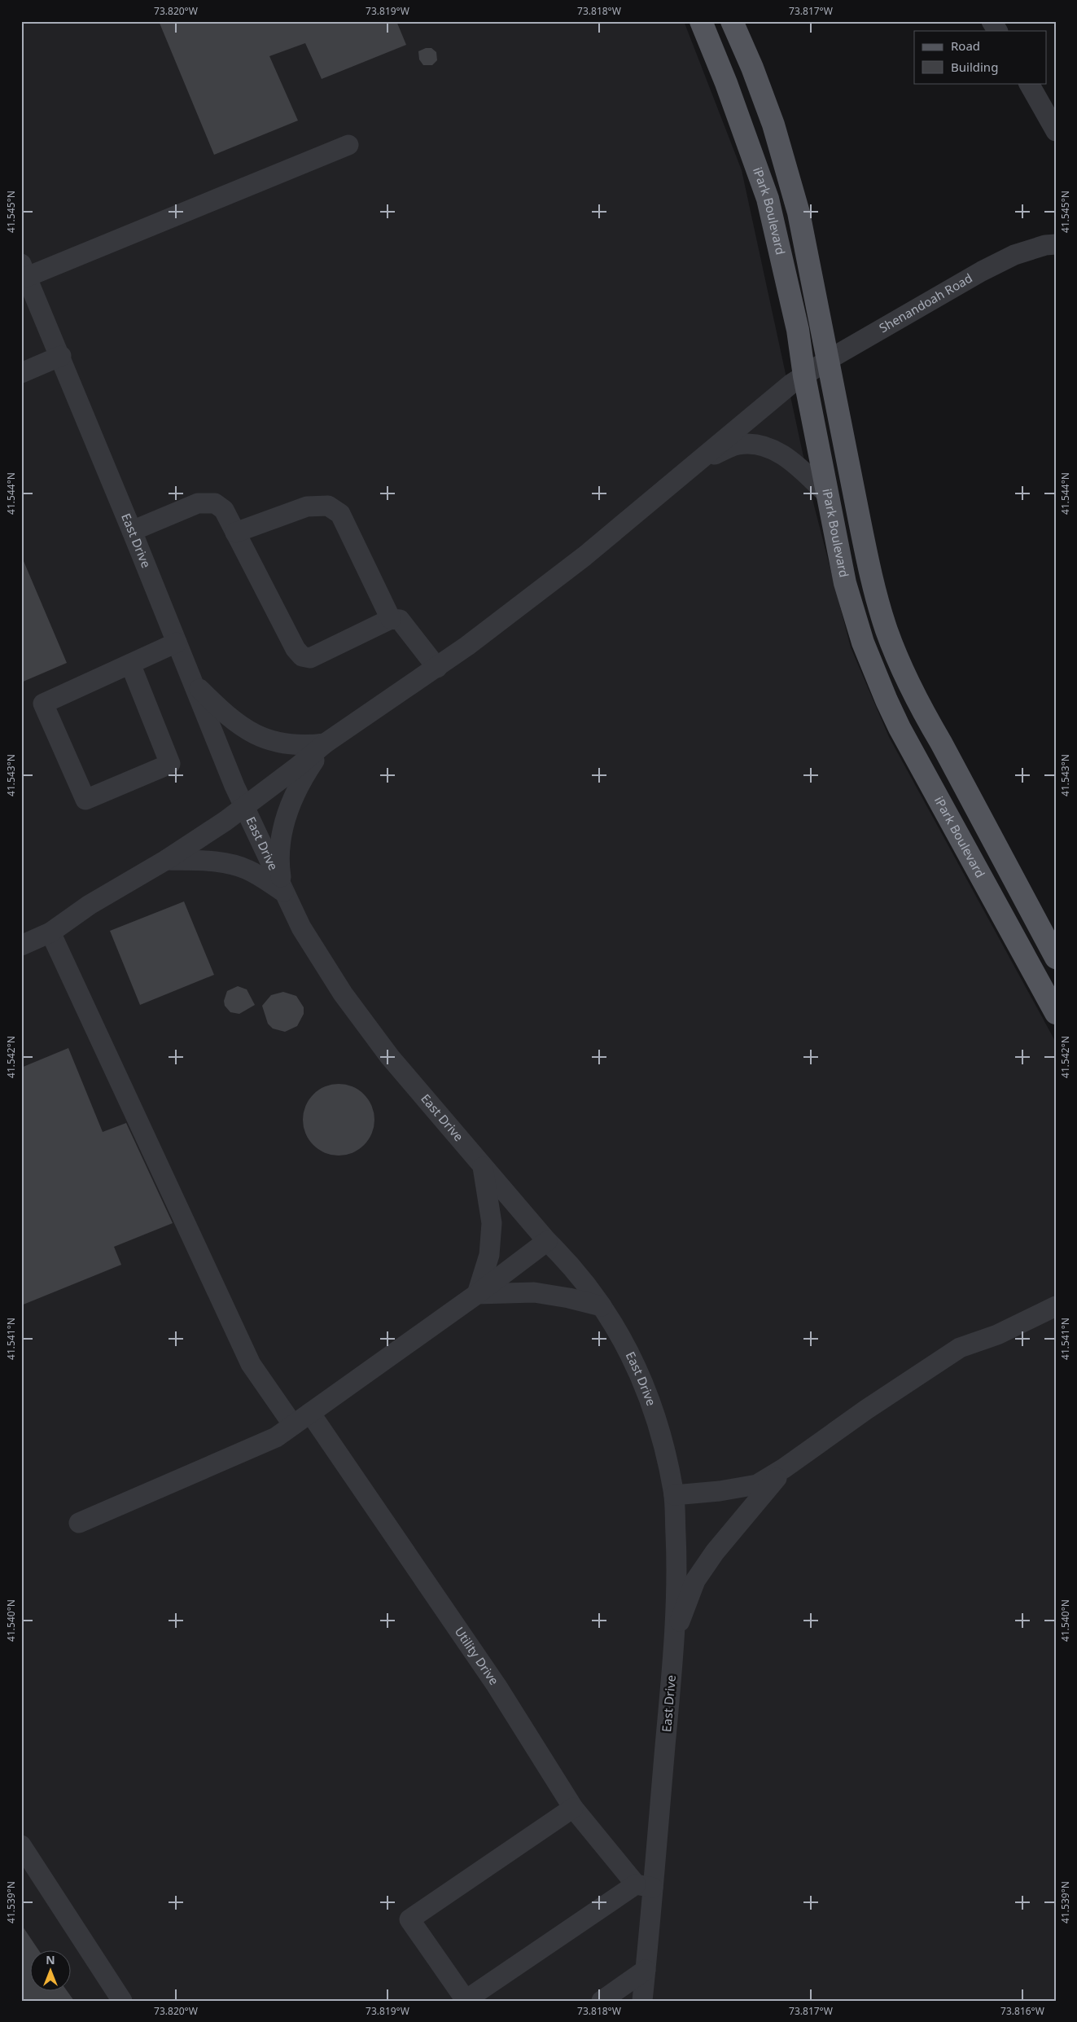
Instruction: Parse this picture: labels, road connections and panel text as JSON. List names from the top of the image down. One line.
{"streets":{"main road":["iPark Boulevard"],"street":["Shenandoah Road","East Drive","Utility Drive"]},"crossings":[["iPark Boulevard","Shenandoah Road"],["Shenandoah Road","East Drive"],["East Drive","Utility Drive"]],"legend":["Road","Building"],"north":"top","coordinates":["73.820°W","73.819°W","73.818°W","73.817°W","41.545°N","41.544°N","41.543°N","41.542°N","41.541°N","41.540°N","41.539°N","73.816°W"]}
